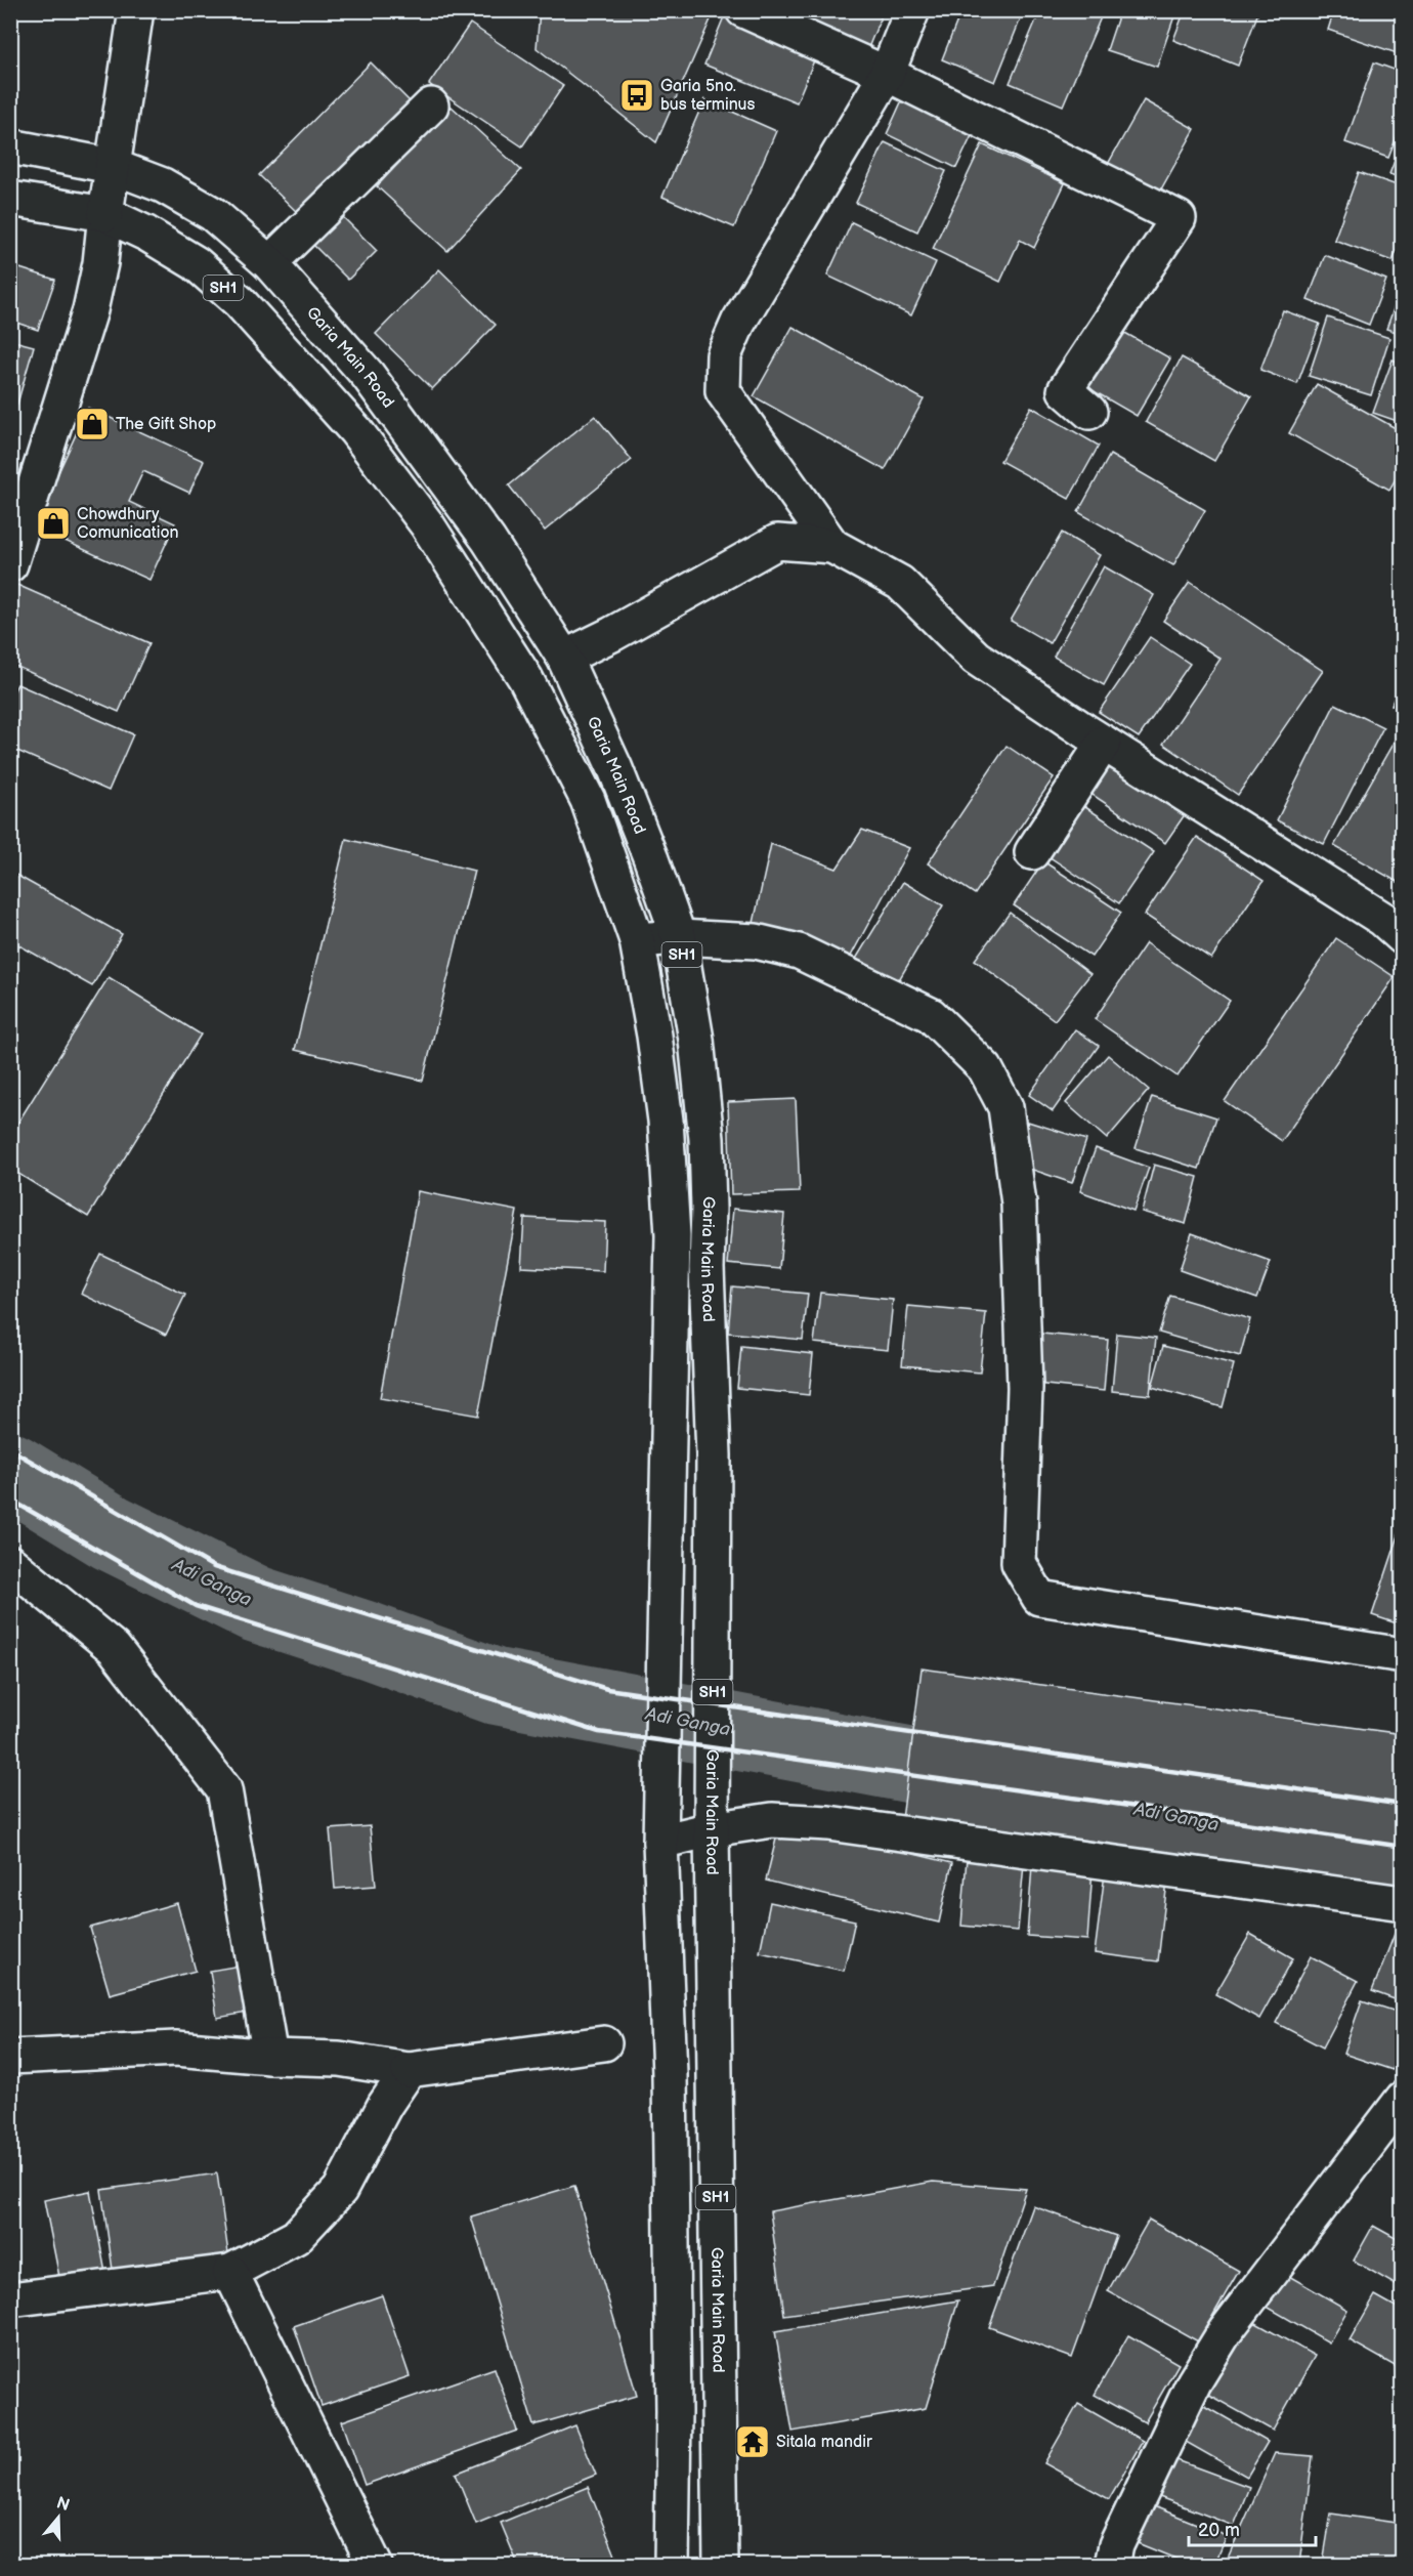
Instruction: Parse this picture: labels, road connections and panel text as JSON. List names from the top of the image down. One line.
{"streets":{"street":["SH1","Garia Main Road"]},"water":["Adi Ganga"],"places":{"bus stop":["Garia 5no. bus terminus"],"shop":["The Gift Shop","Chowdhury Comunication"],"temple":["Sitala mandir"]},"scale_bar":"20 m","north":"top"}
